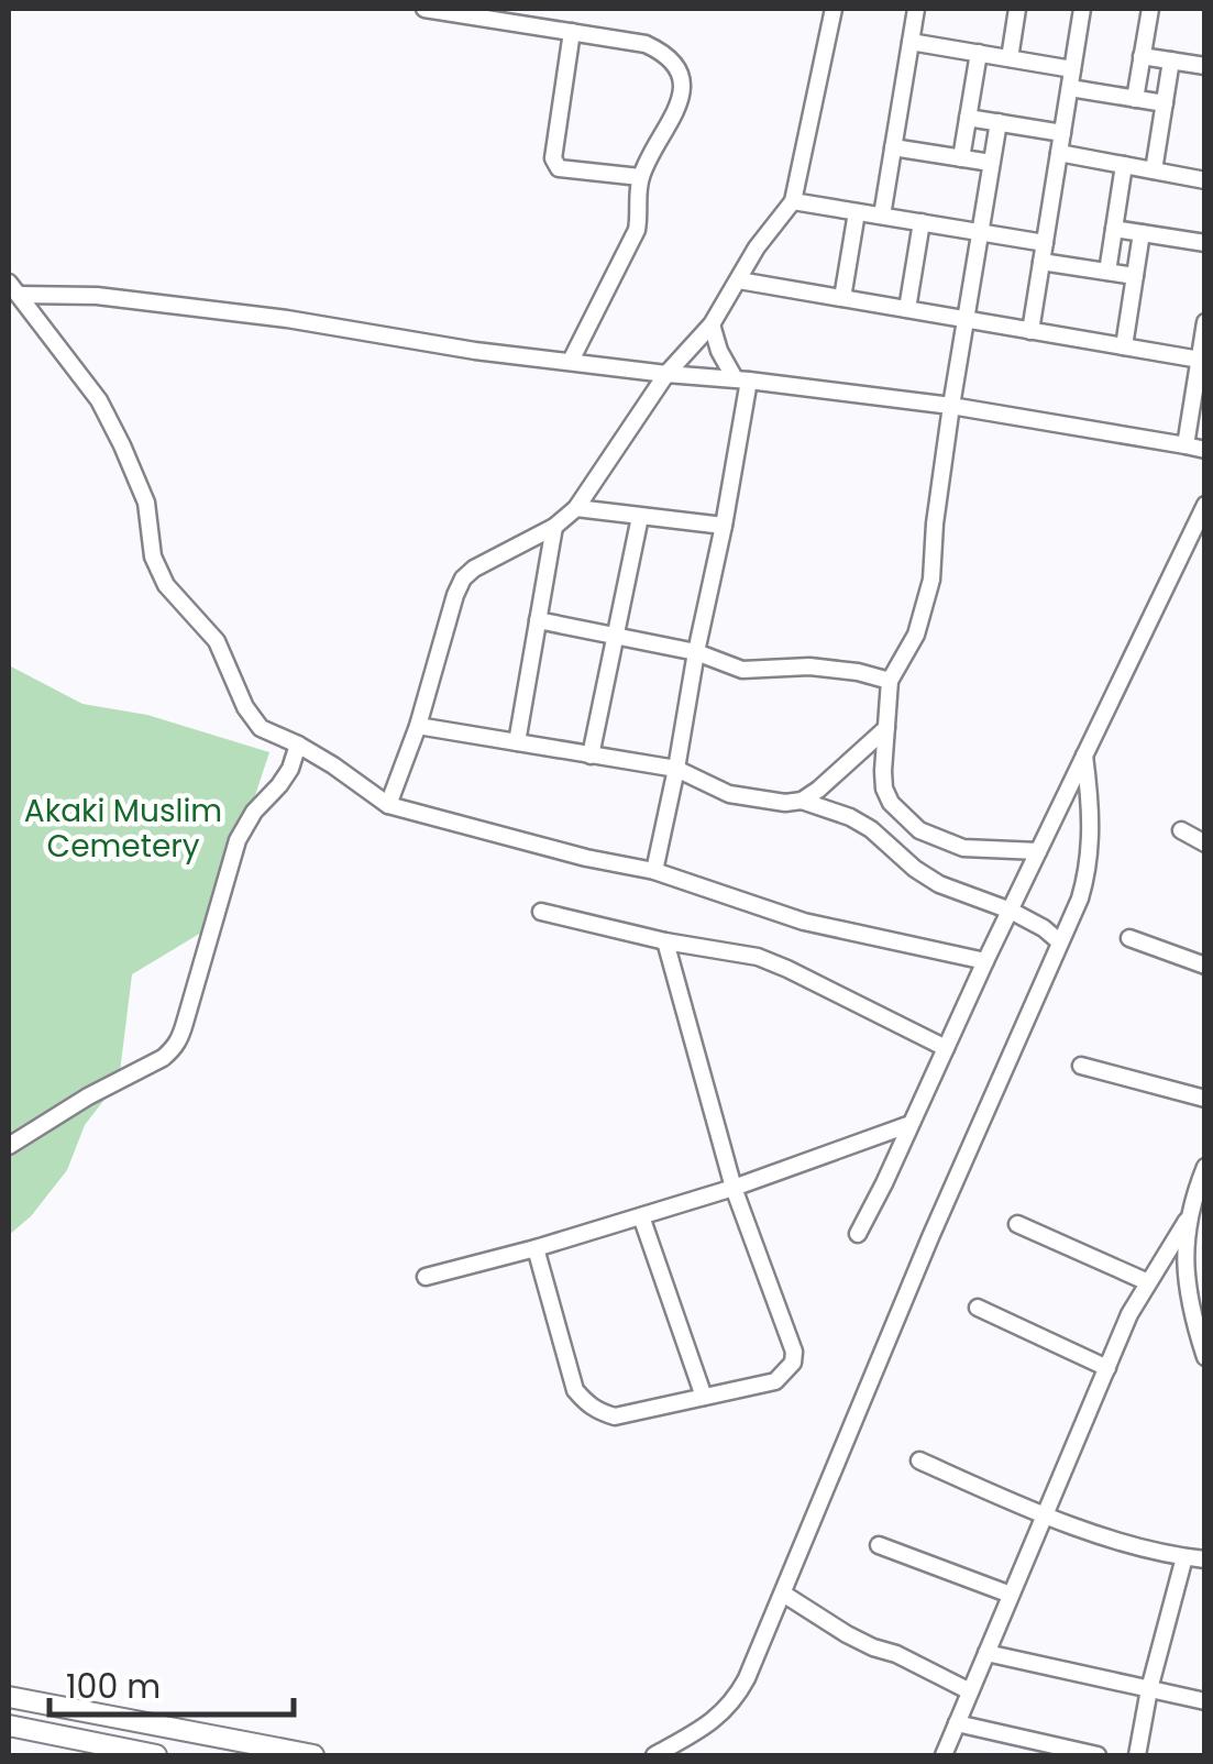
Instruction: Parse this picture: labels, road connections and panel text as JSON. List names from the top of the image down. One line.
{"parks":["Akaki Muslim Cemetery"],"scale_bar":"100 m"}
